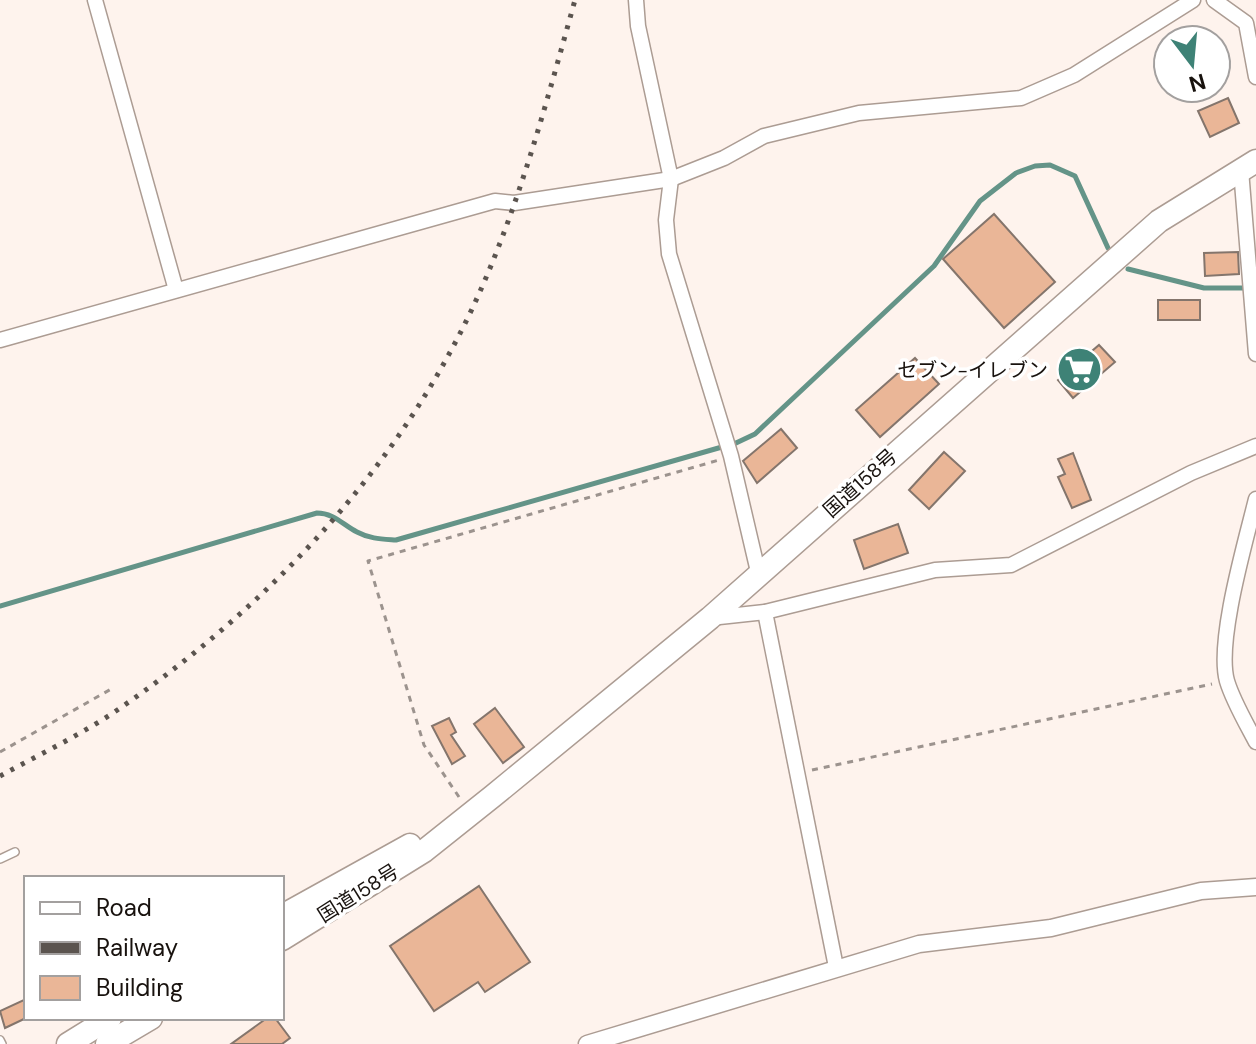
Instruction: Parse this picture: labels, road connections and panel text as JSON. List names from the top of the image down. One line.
{"streets":{"highway":["国道158号"]},"places":{"supermarket":["セブン-イレブン"]},"legend":["Road","Railway","Building"],"north":"bottom"}
